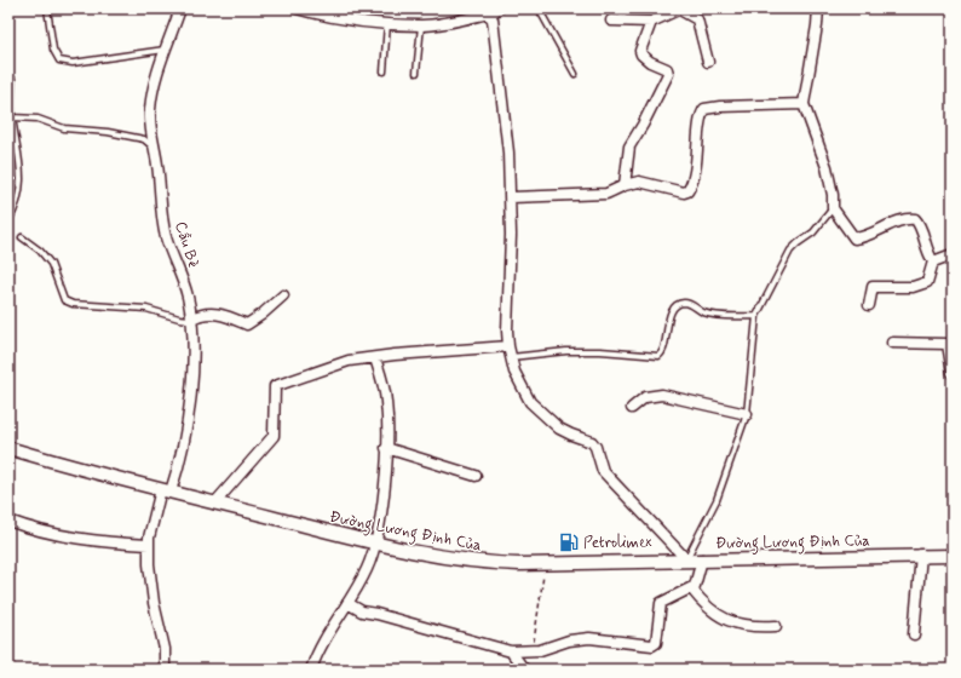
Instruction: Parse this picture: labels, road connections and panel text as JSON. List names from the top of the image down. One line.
{"streets":{"street":["Cầu Bè","Đường Lương Định Của"]},"crossings":[["Cầu Bè","Đường Lương Định Của"]],"places":{"fuel station":["Petrolimex"]}}
